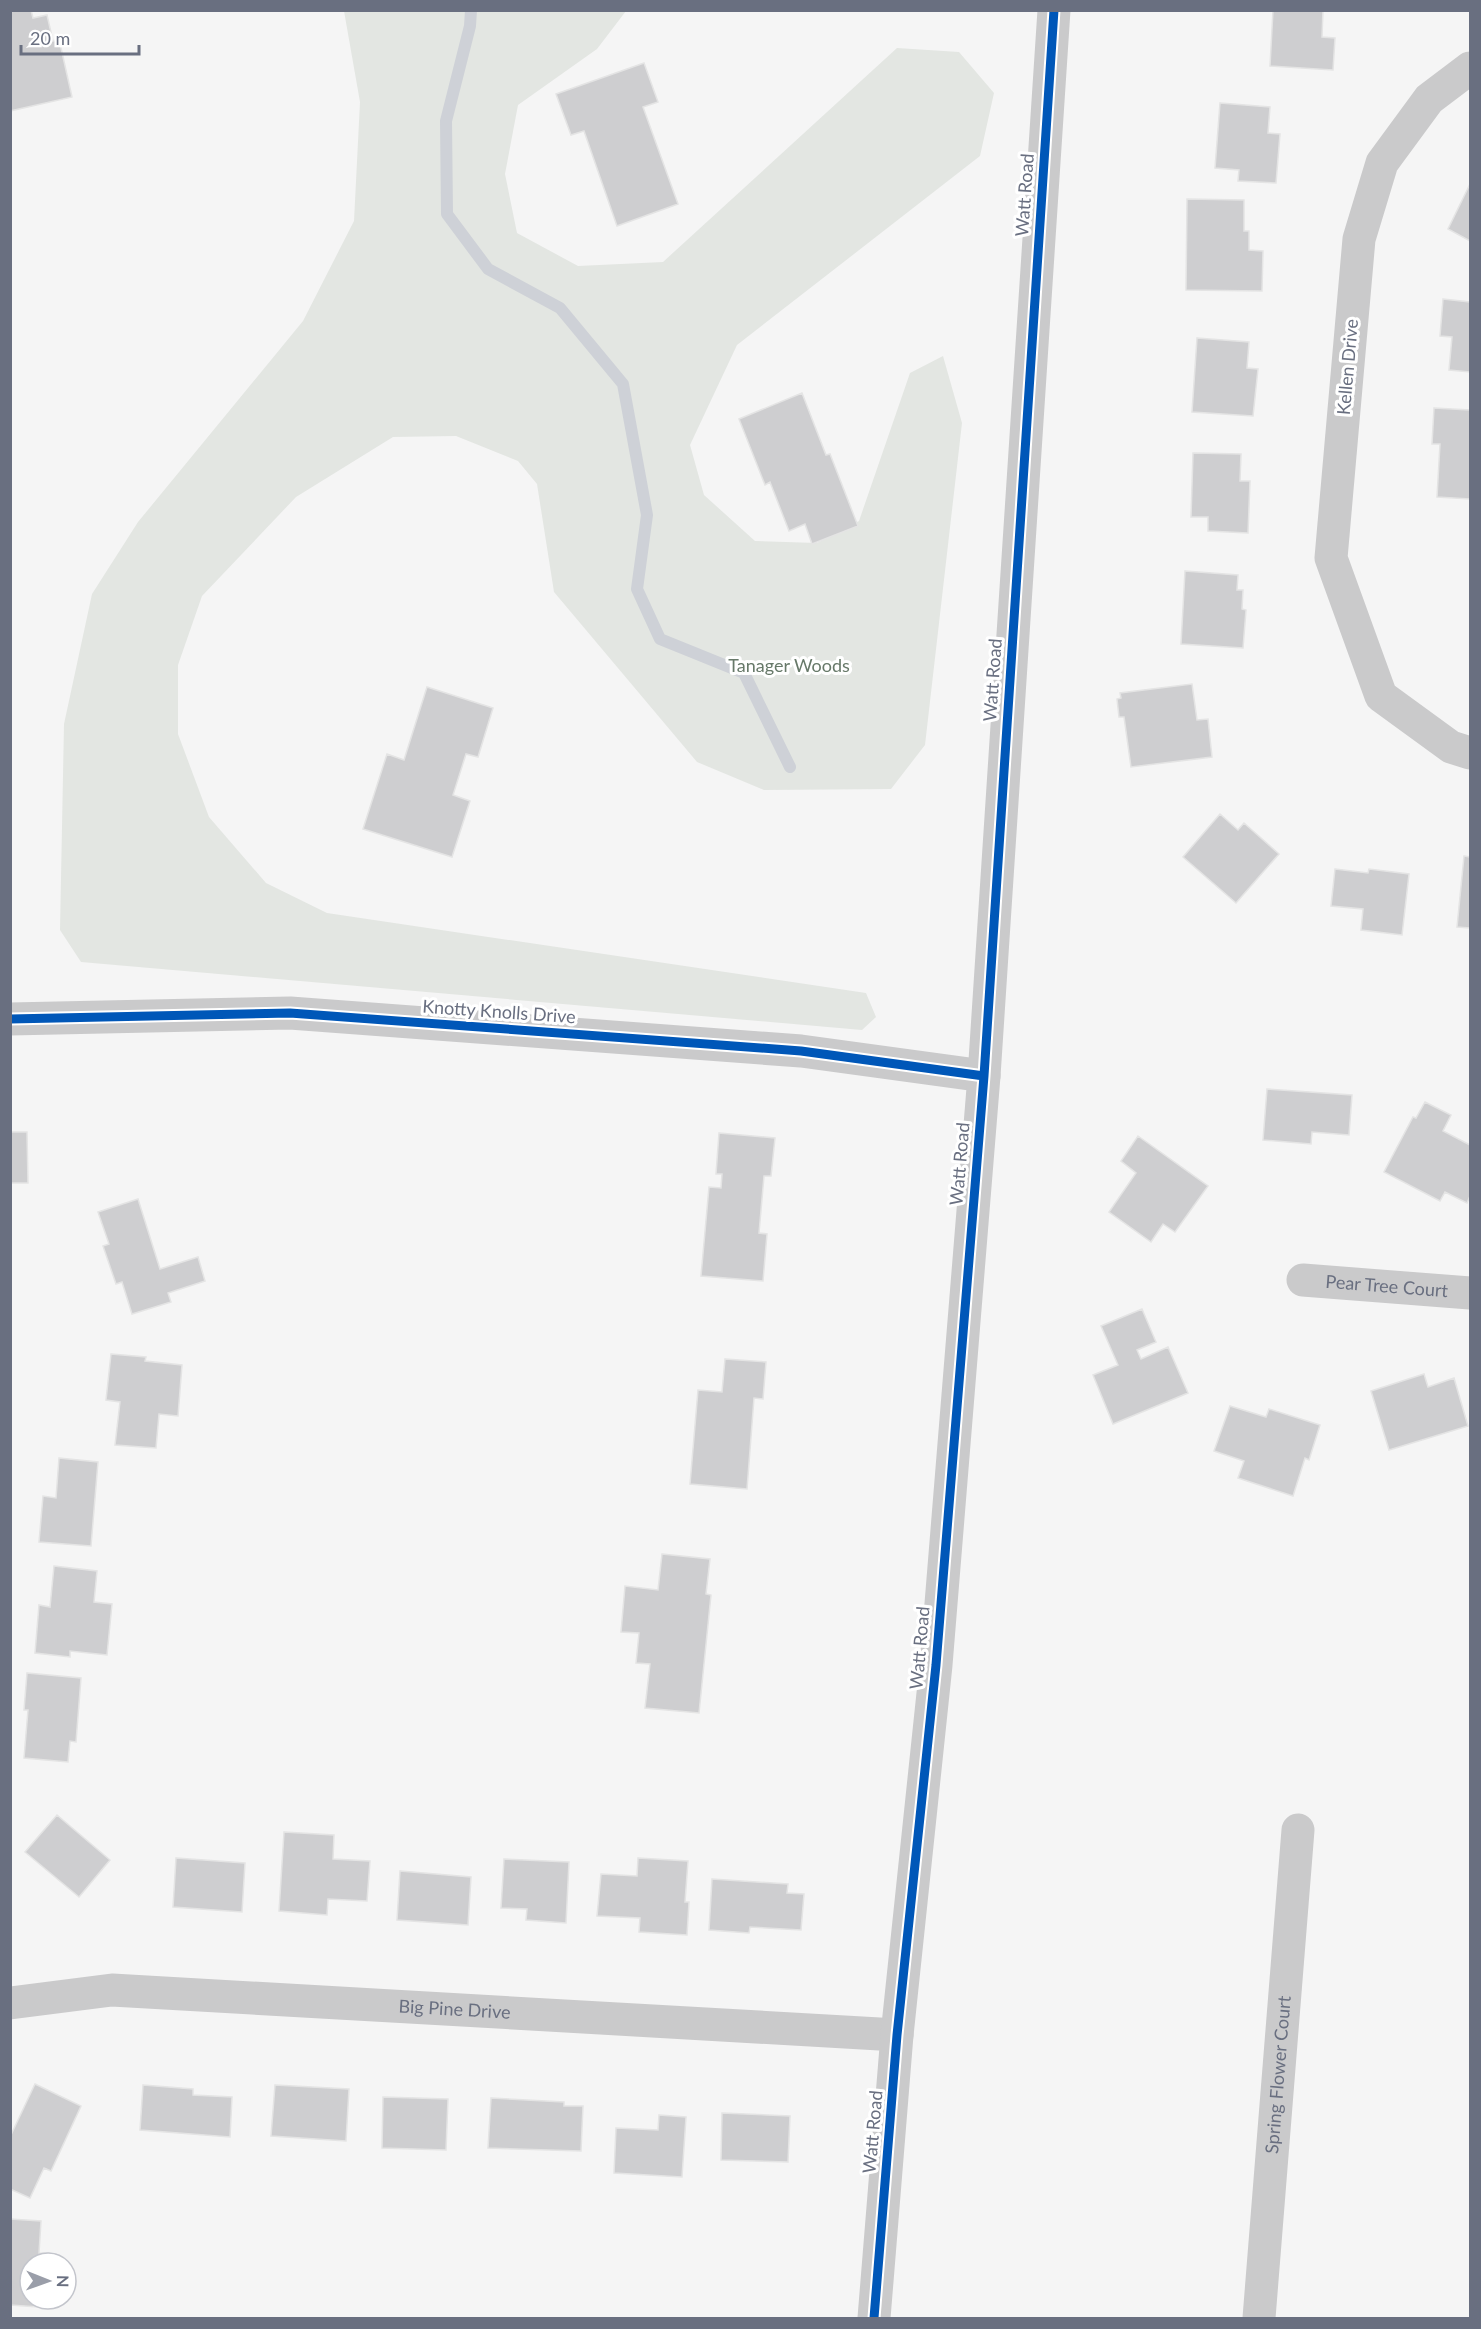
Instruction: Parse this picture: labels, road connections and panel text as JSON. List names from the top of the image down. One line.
{"streets":{"street":["Watt Road","Kellen Drive","Knotty Knolls Drive","Pear Tree Court","Big Pine Drive","Spring Flower Court"]},"crossings":[["Watt Road","Knotty Knolls Drive"],["Watt Road","Big Pine Drive"]],"parks":["Tanager Woods"],"scale_bar":"20 m","north":"right"}
